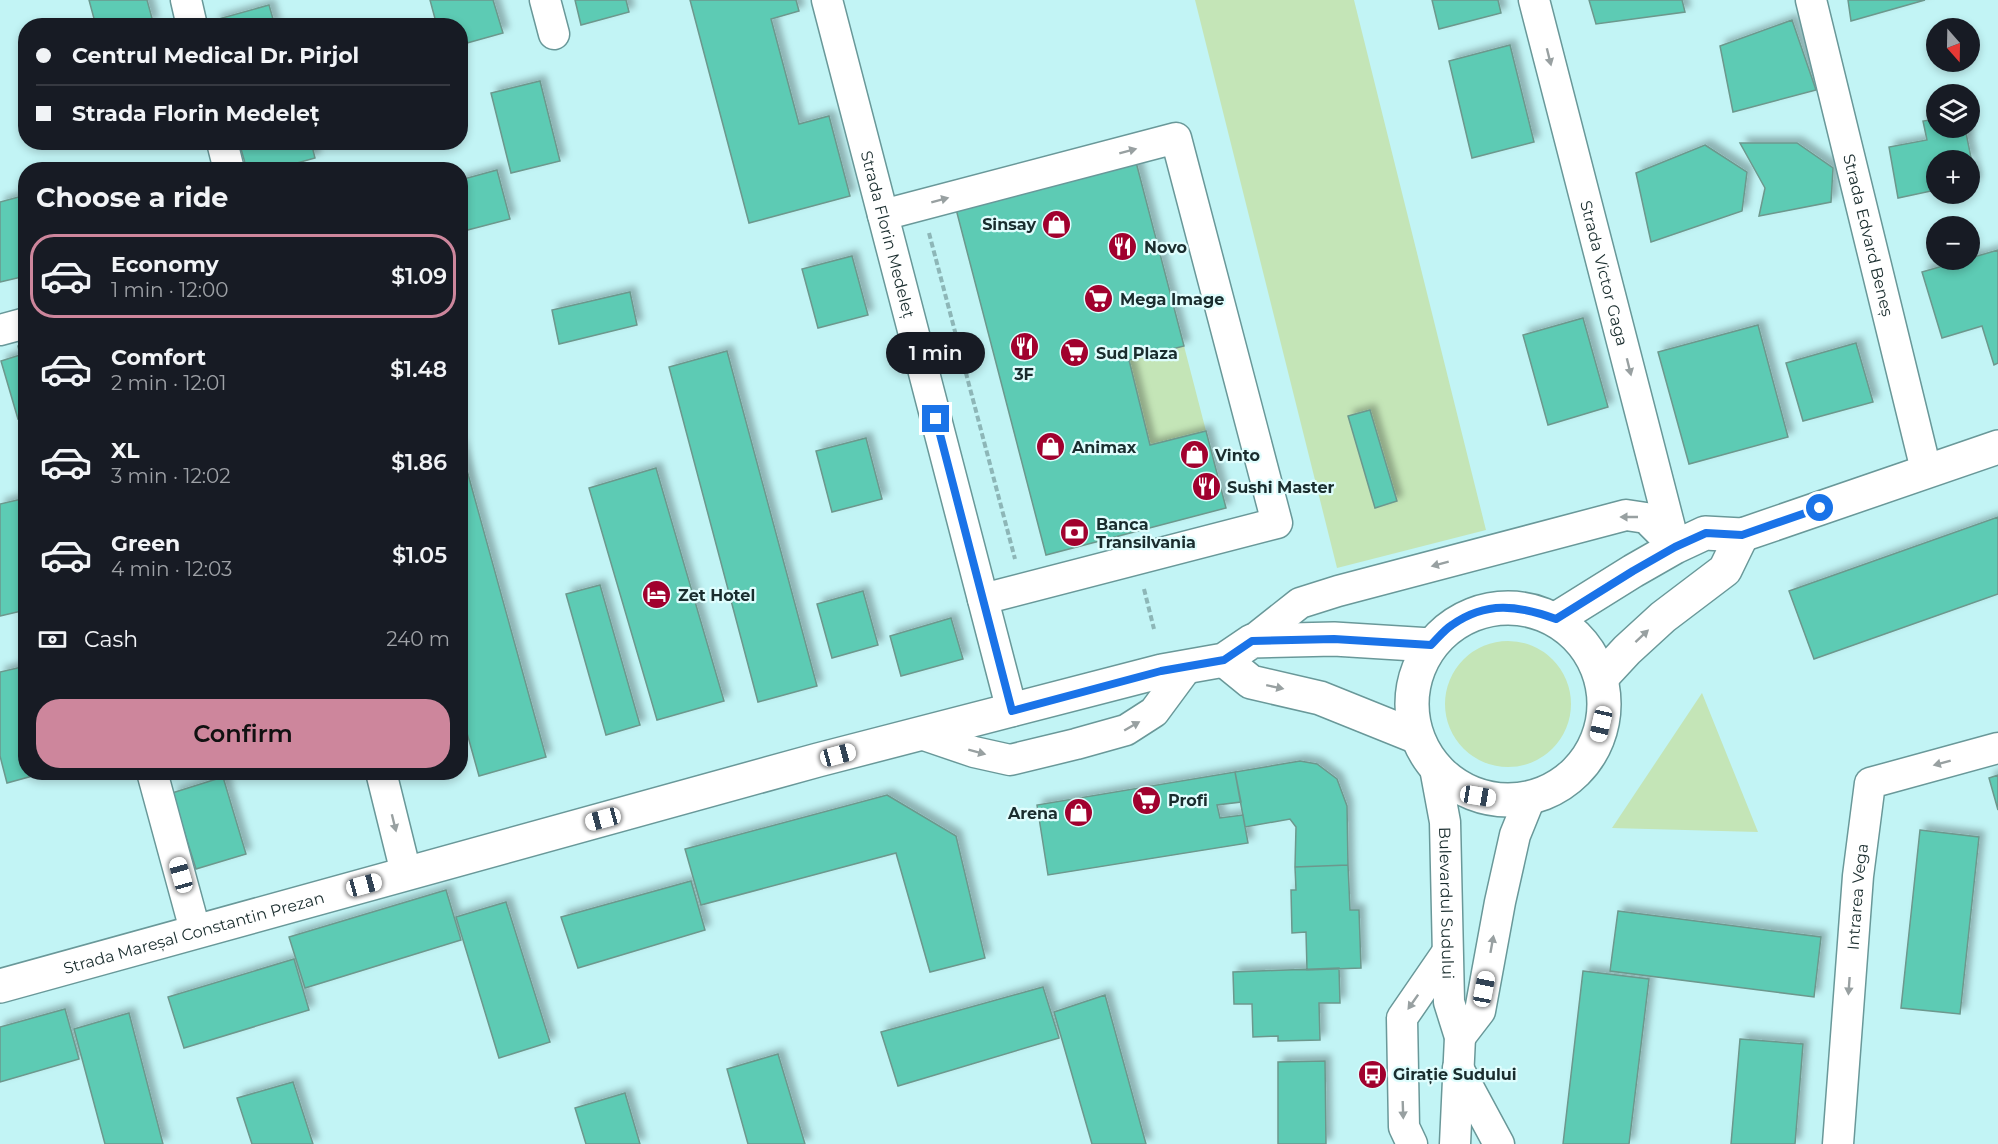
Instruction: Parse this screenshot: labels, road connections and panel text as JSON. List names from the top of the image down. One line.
{"streets":{"main road":["Strada Mareșal Constantin Prezan"],"street":["Strada Florin Medeleț","Strada Edvard Beneș","Strada Victor Gaga","Intrarea Vega","Bulevardul Sudului"]},"crossings":[["Strada Florin Medeleț","Strada Mareșal Constantin Prezan"]],"one_way":["Strada Victor Gaga","Intrarea Vega"],"places":{"shop":["Sinsay","Animax","Vinto","Arena"],"restaurant":["Novo","3F","Sushi Master"],"supermarket":["Mega Image","Sud Plaza","Profi"],"bank":["Banca Transilvania"],"hotel":["Zet Hotel"],"bus stop":["Girație Sudului"]},"north":"bottom","page":{"map_buttons":["+","−"],"banner":["Centrul Medical Dr. Pirjol","Strada Florin Medeleț"],"heading":"Choose a ride","list":[{"name":"Economy","note":"1 min · 12:00","value":"$1.09"},{"name":"Comfort","note":"2 min · 12:01","value":"$1.48"},{"name":"XL","note":"3 min · 12:02","value":"$1.86"},{"name":"Green","note":"4 min · 12:03","value":"$1.05"}],"bubble":"1 min","pay":["Cash","240 m"],"buttons":"Confirm"}}
